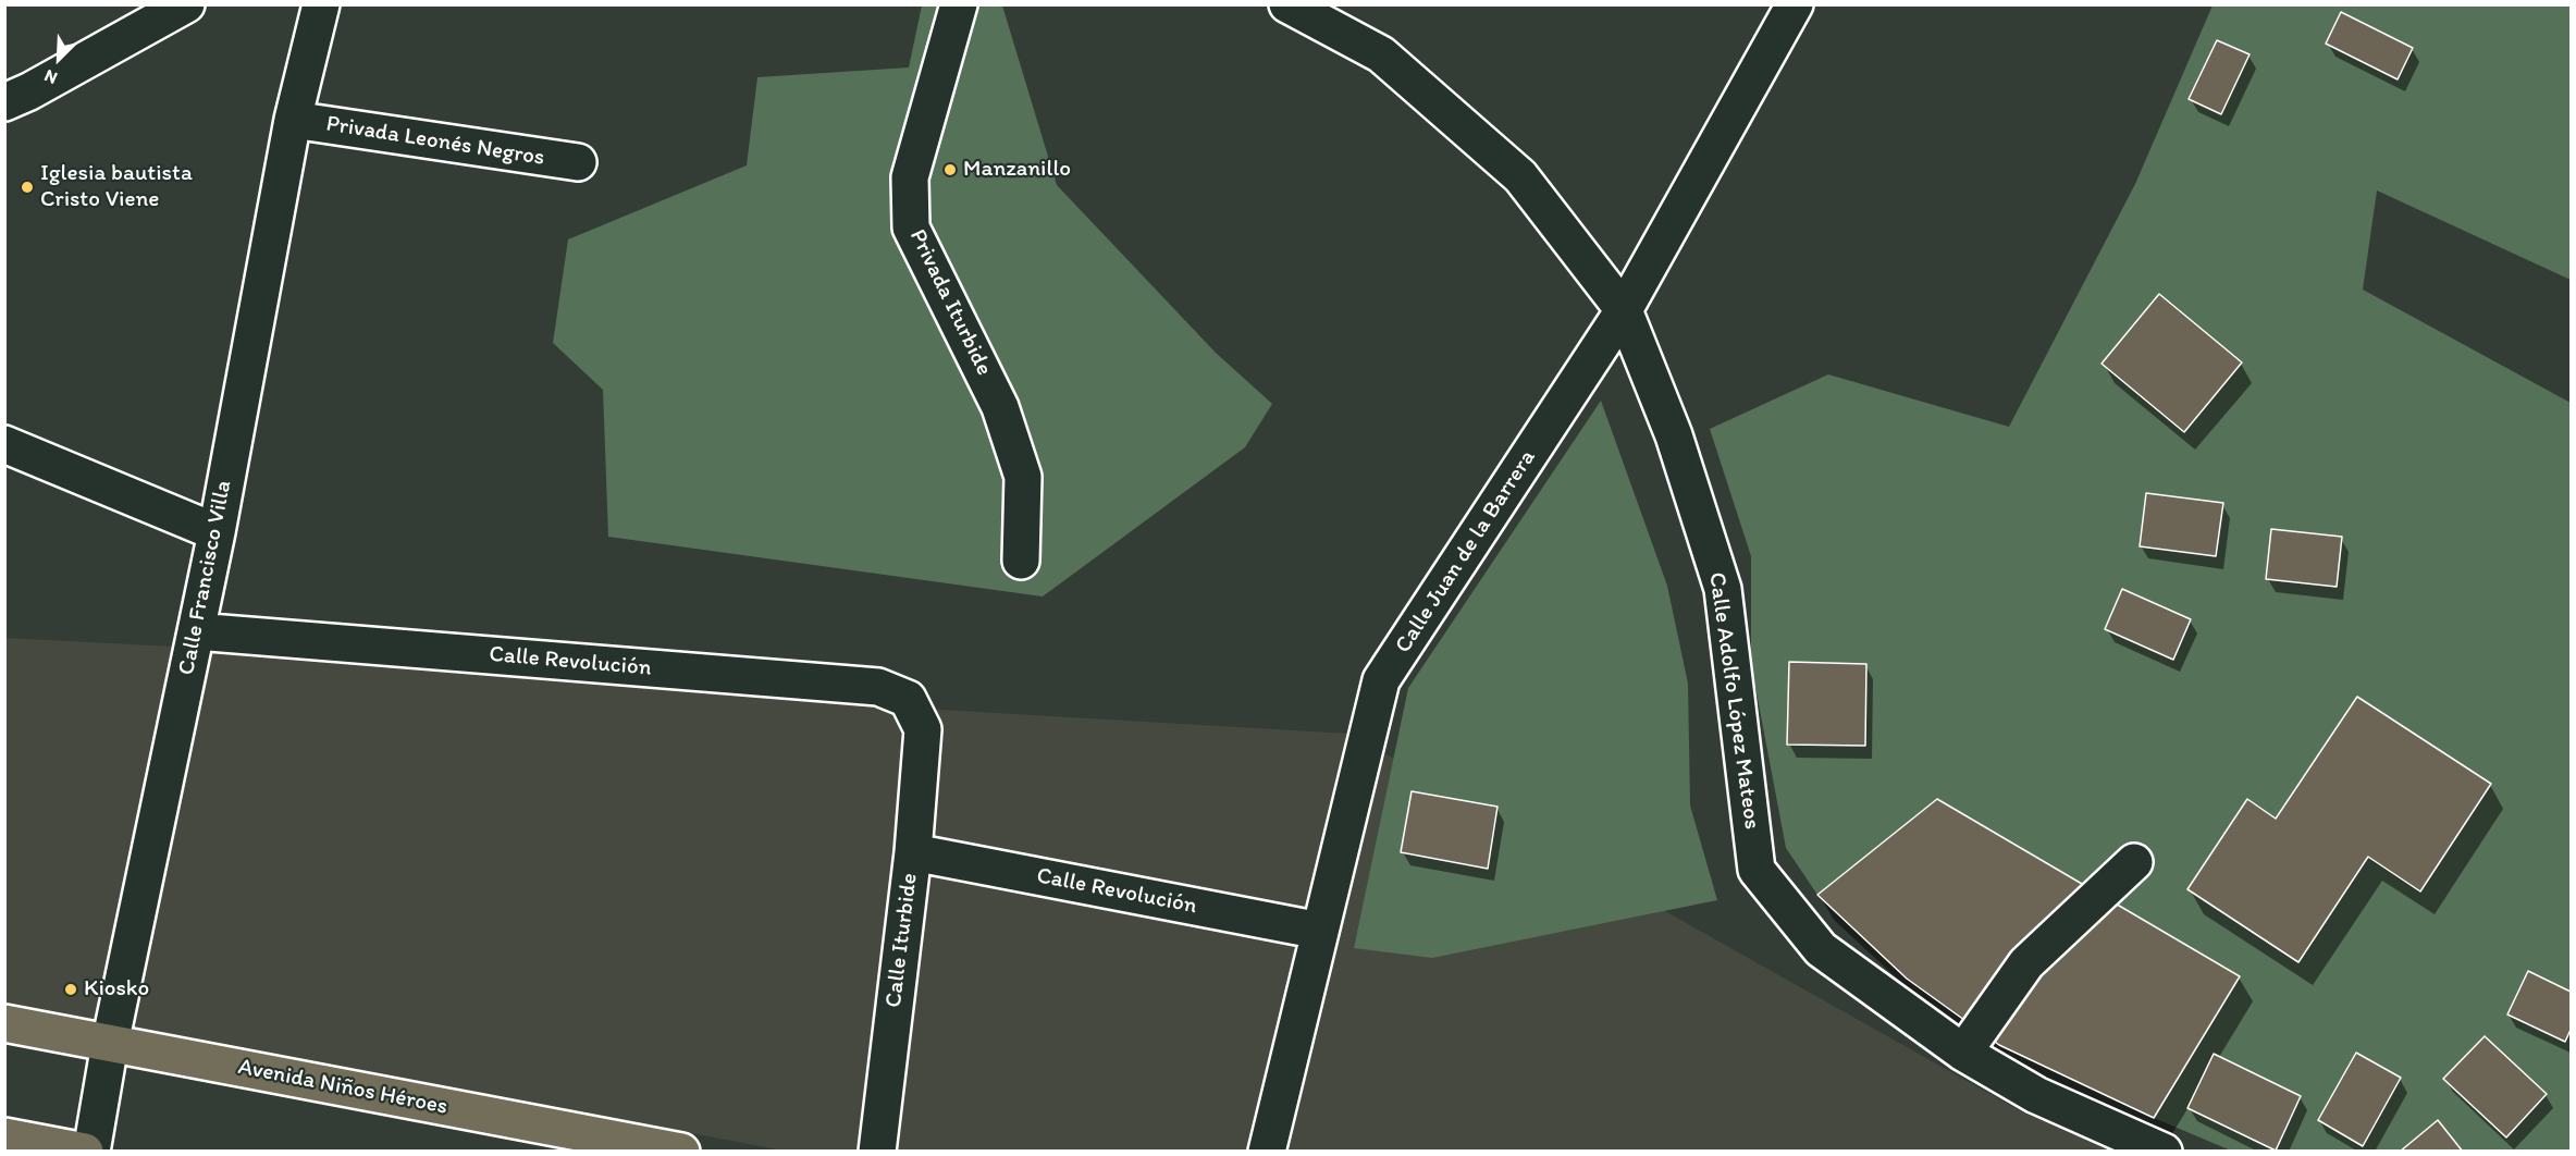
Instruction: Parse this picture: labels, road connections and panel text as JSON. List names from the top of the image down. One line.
{"streets":{"main road":["Avenida Niños Héroes"],"street":["Privada Leonés Negros","Privada Iturbide","Calle Juan de la Barrera","Calle Francisco Villa","Calle Revolución","Calle Adolfo López Mateos","Calle Iturbide"]},"crossings":[["Privada Leonés Negros","Calle Francisco Villa"],["Calle Juan de la Barrera","Calle Revolución"],["Calle Juan de la Barrera","Calle Adolfo López Mateos"],["Calle Francisco Villa","Calle Revolución"],["Calle Francisco Villa","Avenida Niños Héroes"],["Calle Revolución","Calle Iturbide"]],"places":["Manzanillo","Iglesia bautista Cristo Viene","Kiosko"],"north":"bottom left"}
